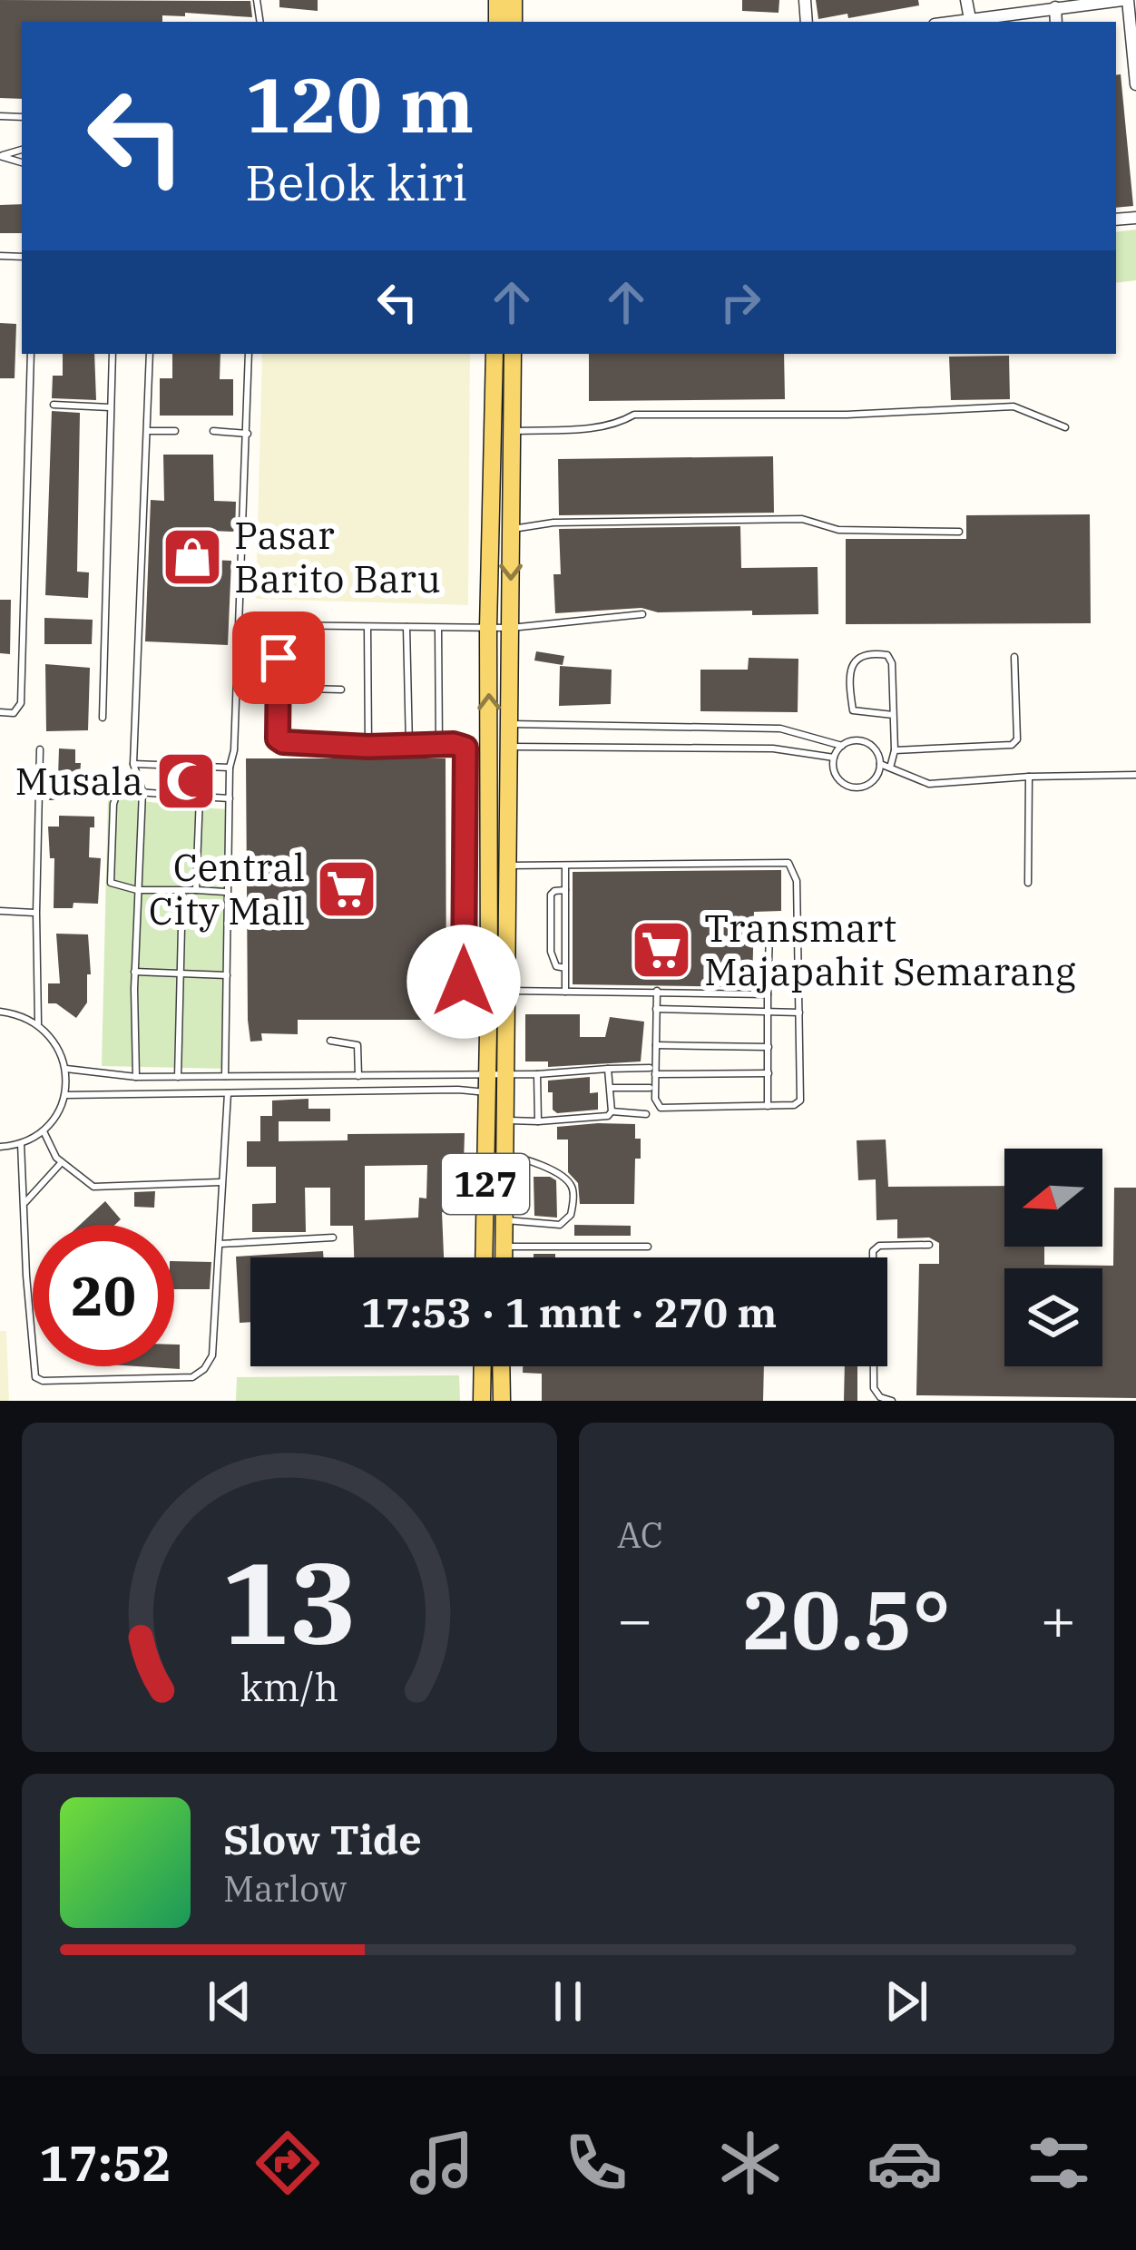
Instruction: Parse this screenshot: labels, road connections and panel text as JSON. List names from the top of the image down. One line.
{"streets":{"main road":["127"]},"places":{"shop":["Pasar Barito Baru"],"mosque":["Musala"],"supermarket":["Central City Mall","Transmart Majapahit Semarang"]},"north":"left","page":{"turn":["120 m","Belok kiri"],"limit":"20","trip":"17:53 · 1 mnt · 270 m","tile":"AC","heat":["−","20.5°","+"],"song":["Slow Tide","Marlow"],"tabs":"17:52","gauge":["13","km/h"]}}
